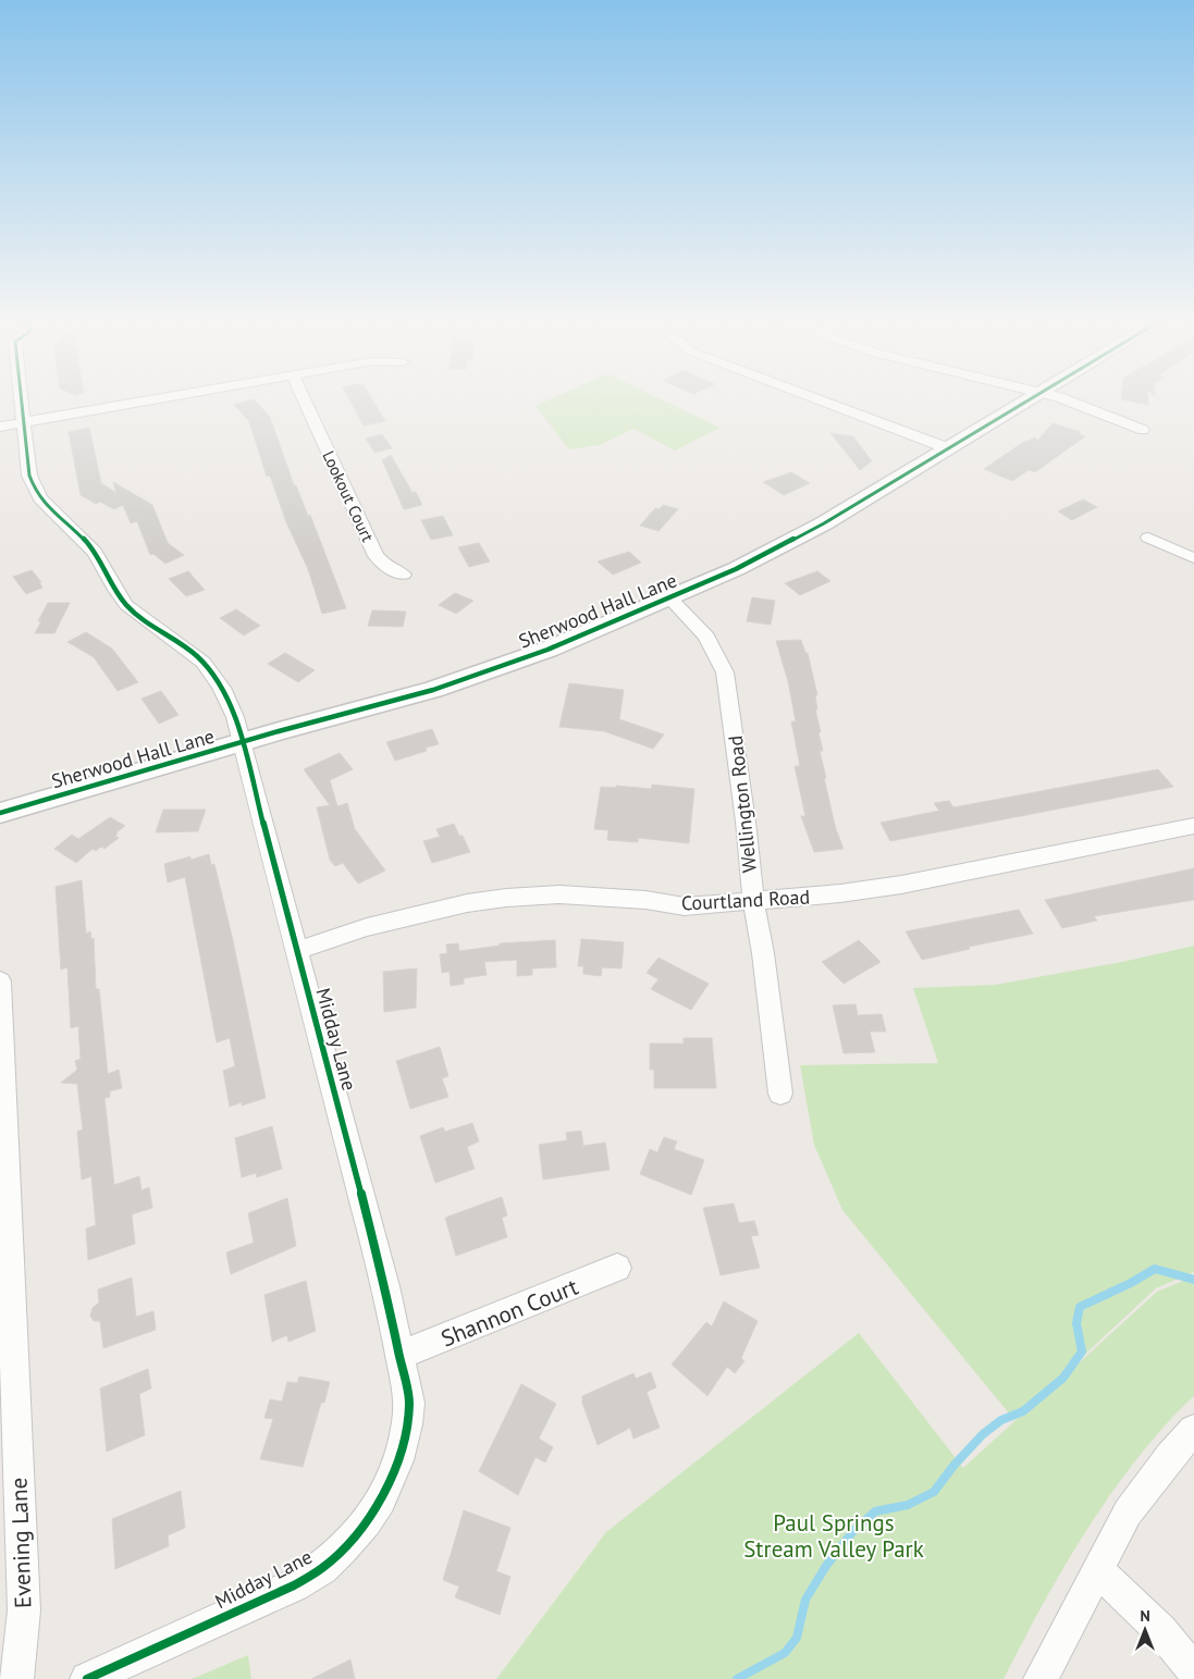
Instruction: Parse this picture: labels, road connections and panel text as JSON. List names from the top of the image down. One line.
{"streets":{"main road":["Sherwood Hall Lane"],"street":["Lookout Court","Wellington Road","Courtland Road","Midday Lane","Shannon Court","Evening Lane"]},"crossings":[["Sherwood Hall Lane","Wellington Road"],["Sherwood Hall Lane","Midday Lane"],["Wellington Road","Courtland Road"],["Courtland Road","Midday Lane"],["Midday Lane","Shannon Court"]],"parks":["Paul Springs Stream Valley Park"],"north":"top"}
